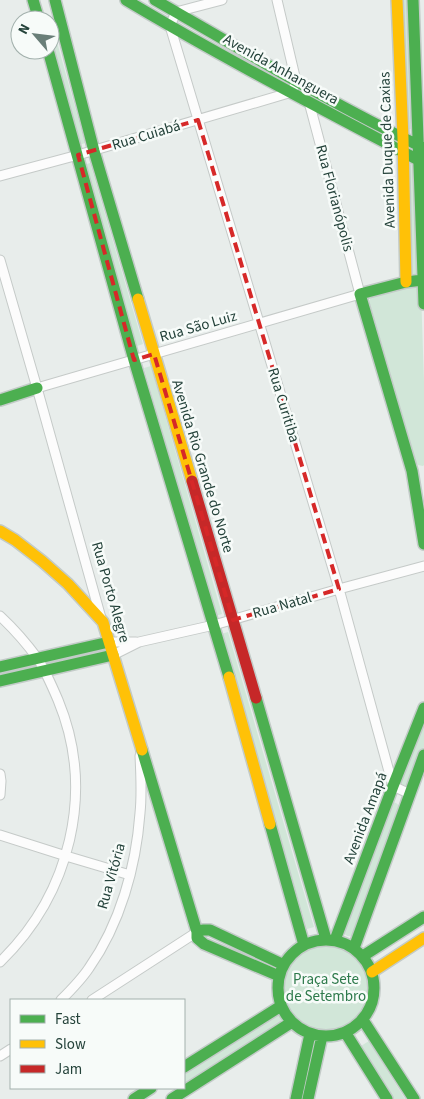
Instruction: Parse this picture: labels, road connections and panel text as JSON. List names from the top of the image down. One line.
{"streets":{"street":["Avenida Anhanguera","Rua Cuiabá","Avenida Duque de Caxias","Rua Florianópolis","Rua São Luiz","Rua Curitiba","Avenida Rio Grande do Norte","Rua Porto Alegre","Rua Natal","Avenida Amapá","Rua Vitória"]},"crossings":[["Avenida Anhanguera","Rua Cuiabá"],["Avenida Anhanguera","Avenida Duque de Caxias"],["Avenida Anhanguera","Rua Florianópolis"],["Avenida Anhanguera","Rua Curitiba"],["Rua Cuiabá","Rua Curitiba"],["Rua Cuiabá","Avenida Rio Grande do Norte"],["Avenida Duque de Caxias","Rua São Luiz"],["Rua Florianópolis","Rua São Luiz"],["Rua São Luiz","Rua Curitiba"],["Rua São Luiz","Avenida Rio Grande do Norte"],["Rua São Luiz","Rua Porto Alegre"],["Rua Curitiba","Rua Natal"],["Rua Curitiba","Avenida Amapá"],["Avenida Rio Grande do Norte","Rua Natal"],["Avenida Rio Grande do Norte","Avenida Amapá"],["Rua Porto Alegre","Rua Natal"],["Rua Porto Alegre","Rua Vitória"]],"parks":["Praça Sete de Setembro"],"legend":["Fast","Slow","Jam"],"north":"top left"}
